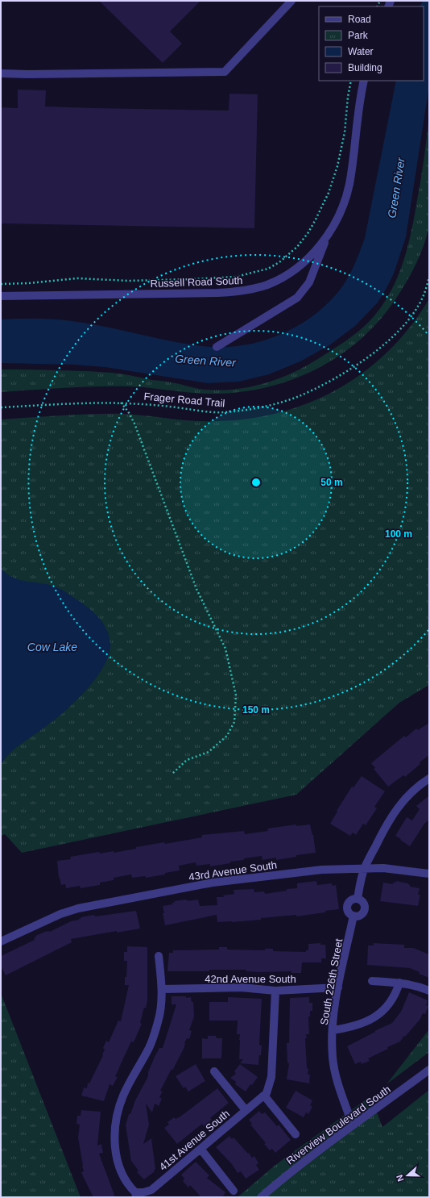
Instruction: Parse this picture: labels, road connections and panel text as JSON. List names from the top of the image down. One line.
{"streets":{"street":["Russell Road South","43rd Avenue South","42nd Avenue South","South 226th Street","Riverview Boulevard South","41st Avenue South"],"path":["Frager Road Trail"]},"crossings":[["42nd Avenue South","South 226th Street"],["South 226th Street","Riverview Boulevard South"]],"water":["Green River","Cow Lake"],"legend":["Road","Park","Water","Building"],"north":"left","rings":["50 m","100 m","150 m"]}
